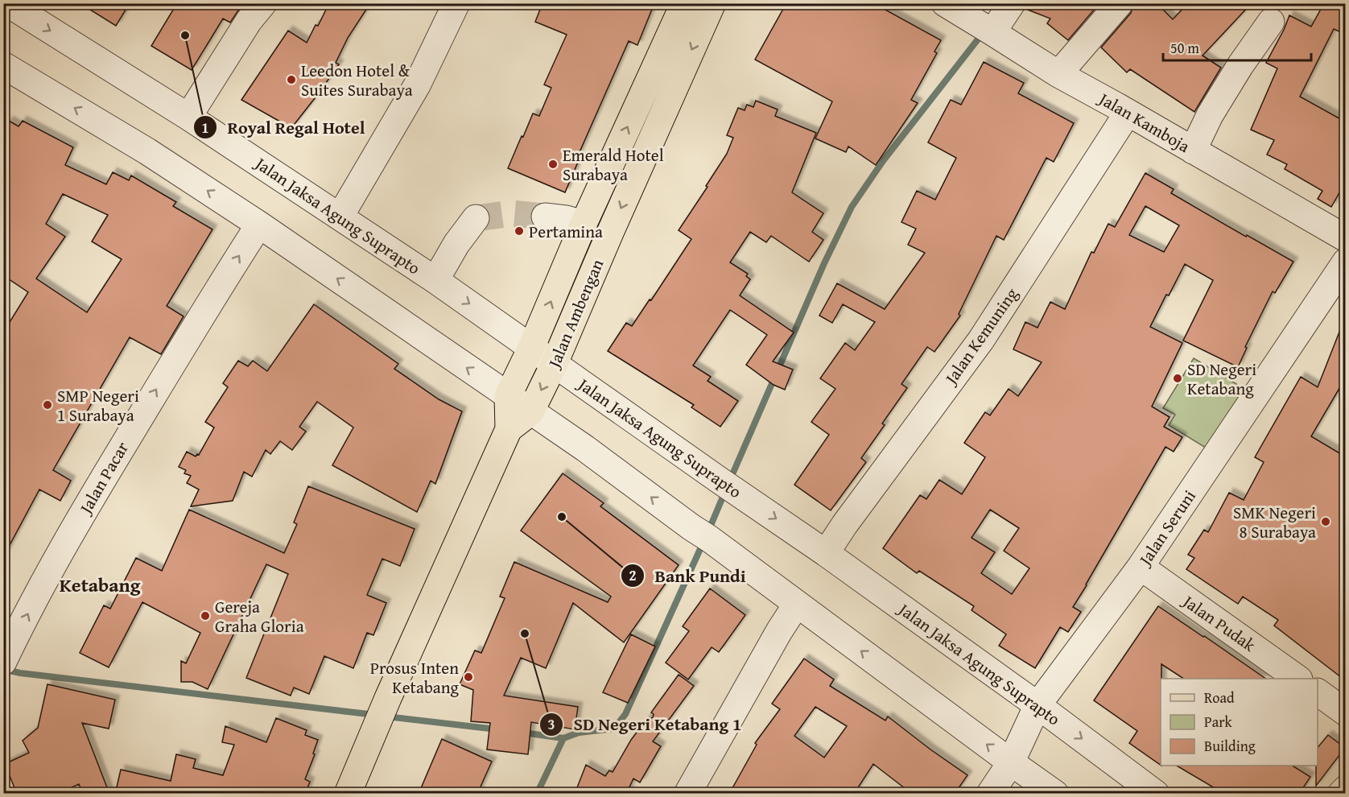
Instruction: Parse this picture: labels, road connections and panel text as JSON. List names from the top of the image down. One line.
{"streets":{"main road":["Jalan Ambengan"],"street":["Jalan Kamboja","Jalan Jaksa Agung Suprapto","Jalan Kemuning","Jalan Pacar","Jalan Seruni","Jalan Pudak"]},"crossings":[["Jalan Kamboja","Jalan Kemuning"],["Jalan Jaksa Agung Suprapto","Jalan Ambengan"],["Jalan Jaksa Agung Suprapto","Jalan Kemuning"],["Jalan Jaksa Agung Suprapto","Jalan Seruni"],["Jalan Seruni","Jalan Pudak"]],"one_way":["Jalan Pacar"],"districts":["Ketabang"],"places":["Royal Regal Hotel","Leedon Hotel & Suites Surabaya","Emerald Hotel Surabaya","Pertamina","SD Negeri Ketabang","SMP Negeri 1 Surabaya","Bank Pundi","SMK Negeri 8 Surabaya","Gereja Graha Gloria","SD Negeri Ketabang 1","Prosus Inten Ketabang"],"legend":["Road","Park","Building"],"scale_bar":"50 m"}
